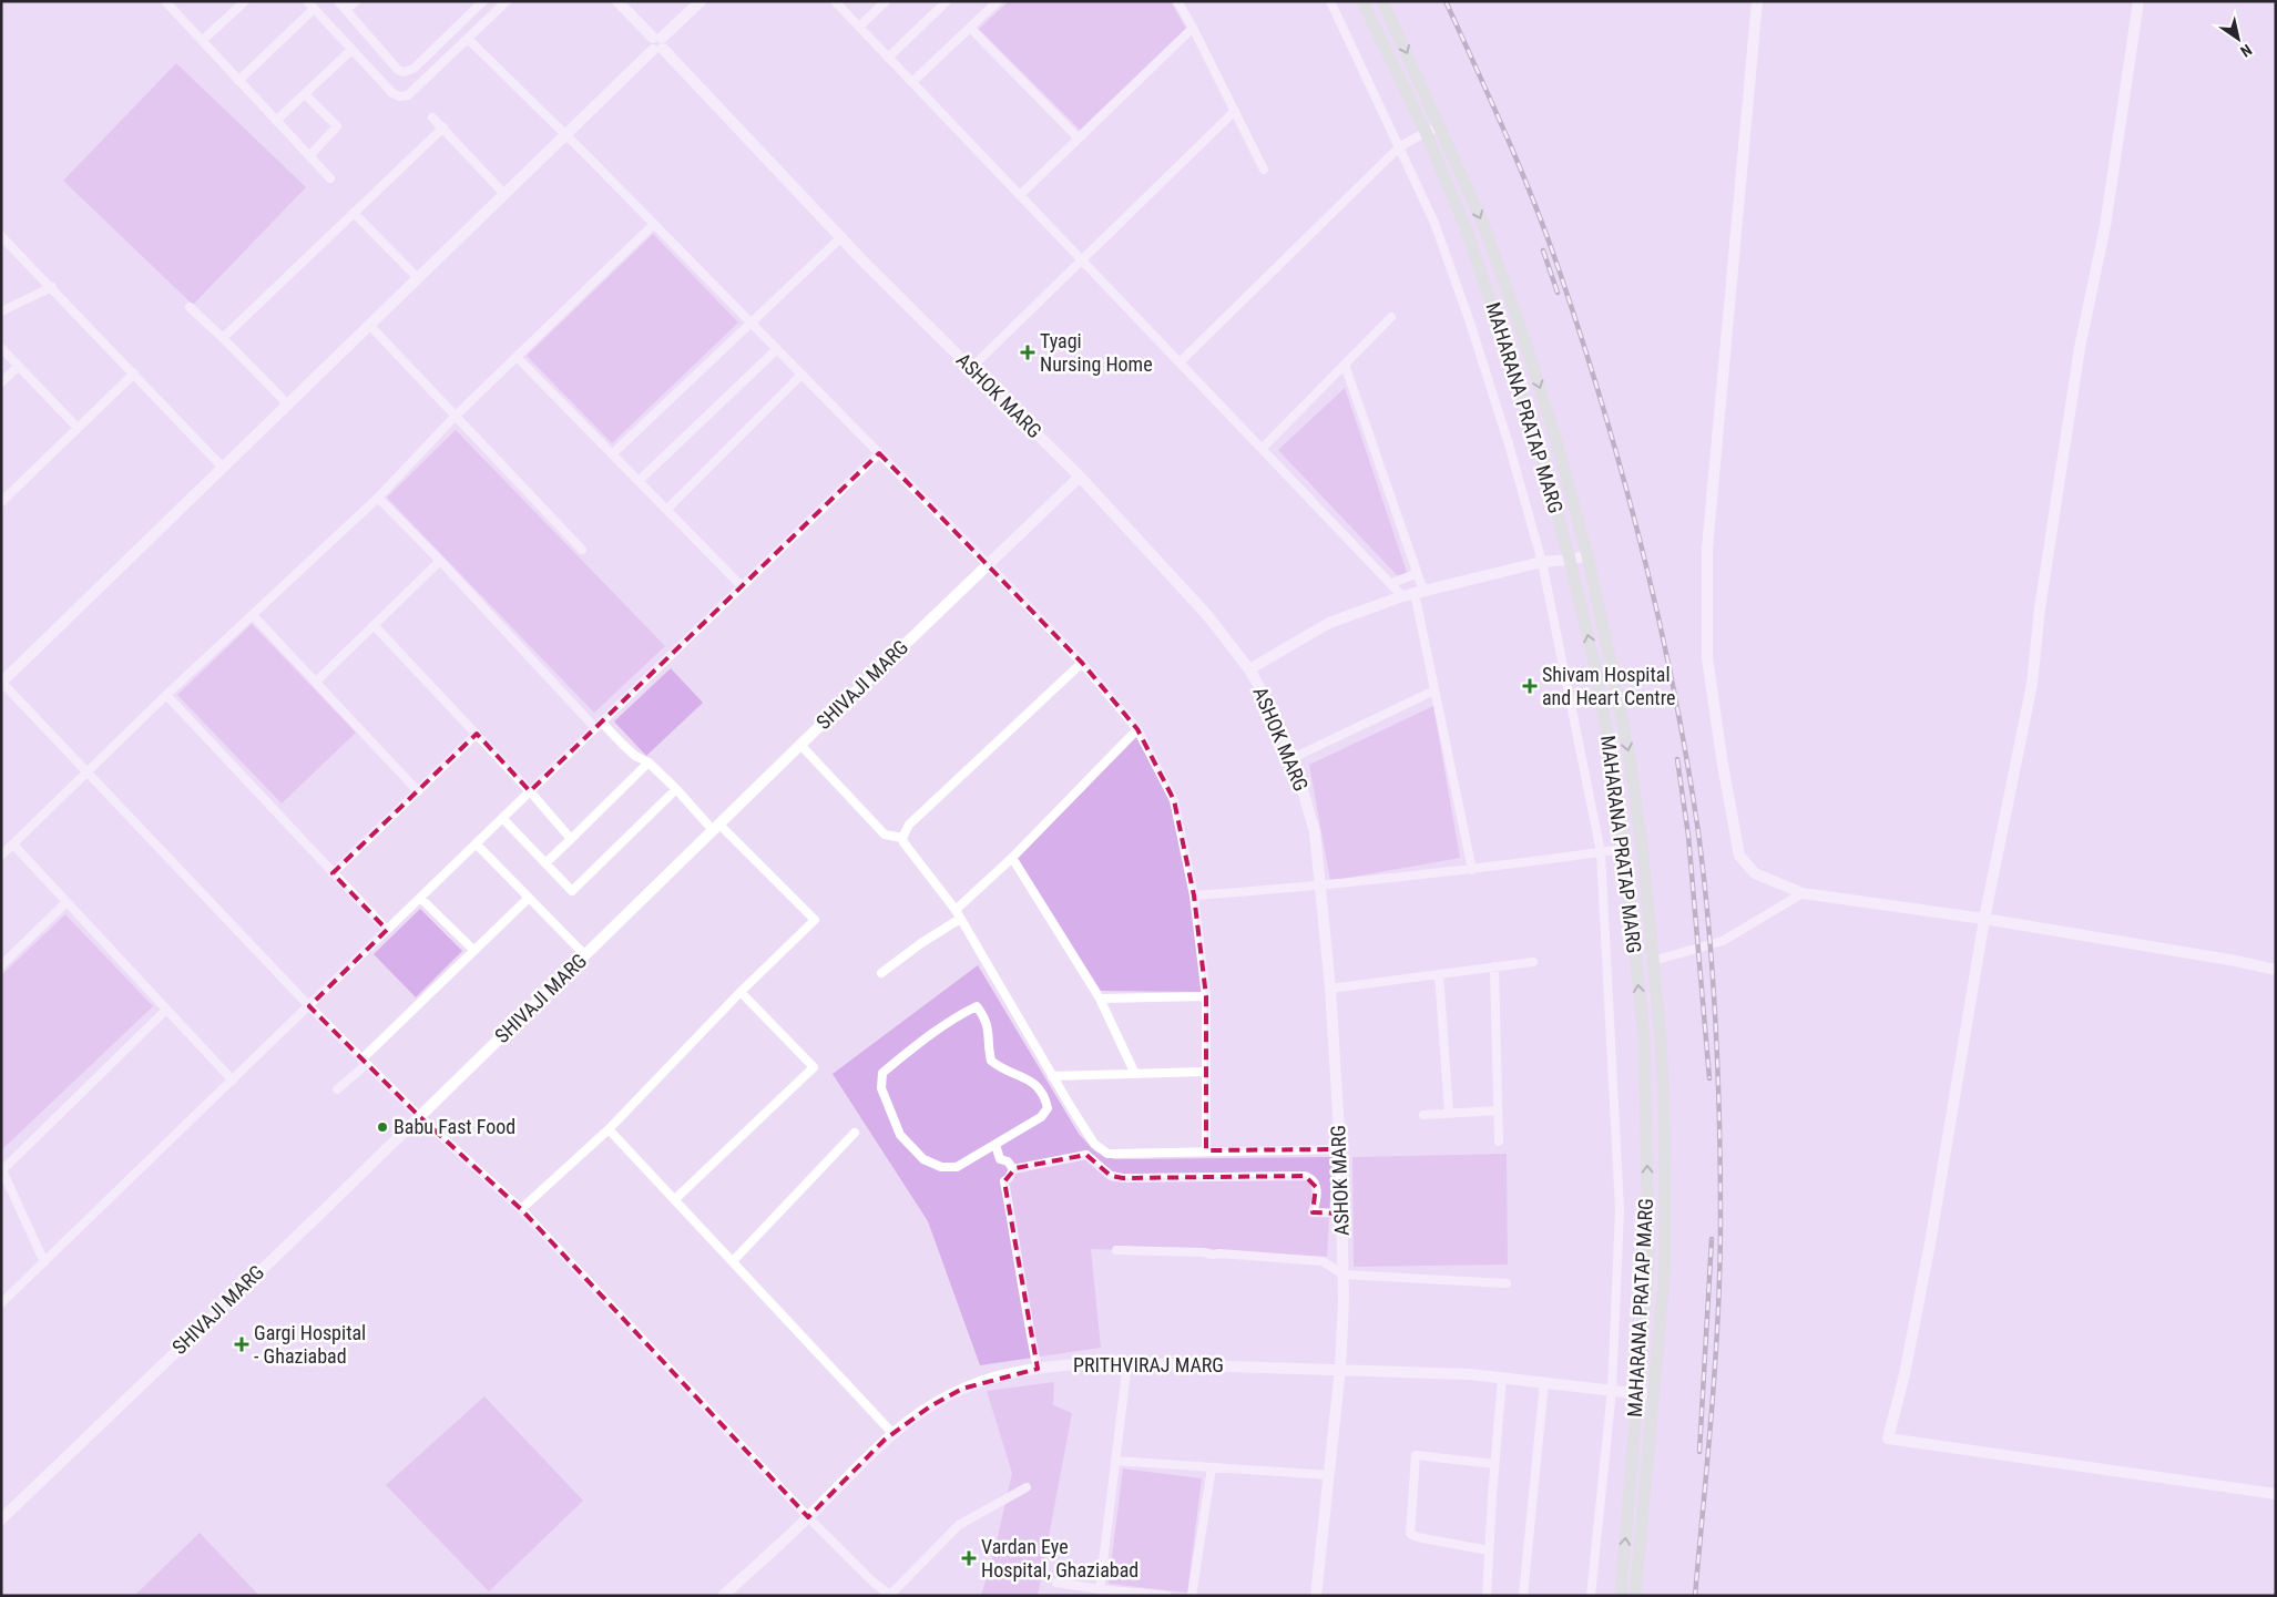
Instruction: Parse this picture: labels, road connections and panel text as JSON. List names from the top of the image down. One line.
{"streets":{"main road":["MAHARANA PRATAP MARG"],"street":["ASHOK MARG","SHIVAJI MARG","PRITHVIRAJ MARG"]},"crossings":[["ASHOK MARG","SHIVAJI MARG"],["ASHOK MARG","PRITHVIRAJ MARG"],["MAHARANA PRATAP MARG","PRITHVIRAJ MARG"]],"places":{"health":["Tyagi Nursing Home","Shivam Hospital and Heart Centre","Gargi Hospital - Ghaziabad","Vardan Eye Hospital, Ghaziabad"],"other":["Babu Fast Food"]},"north":"bottom right"}
